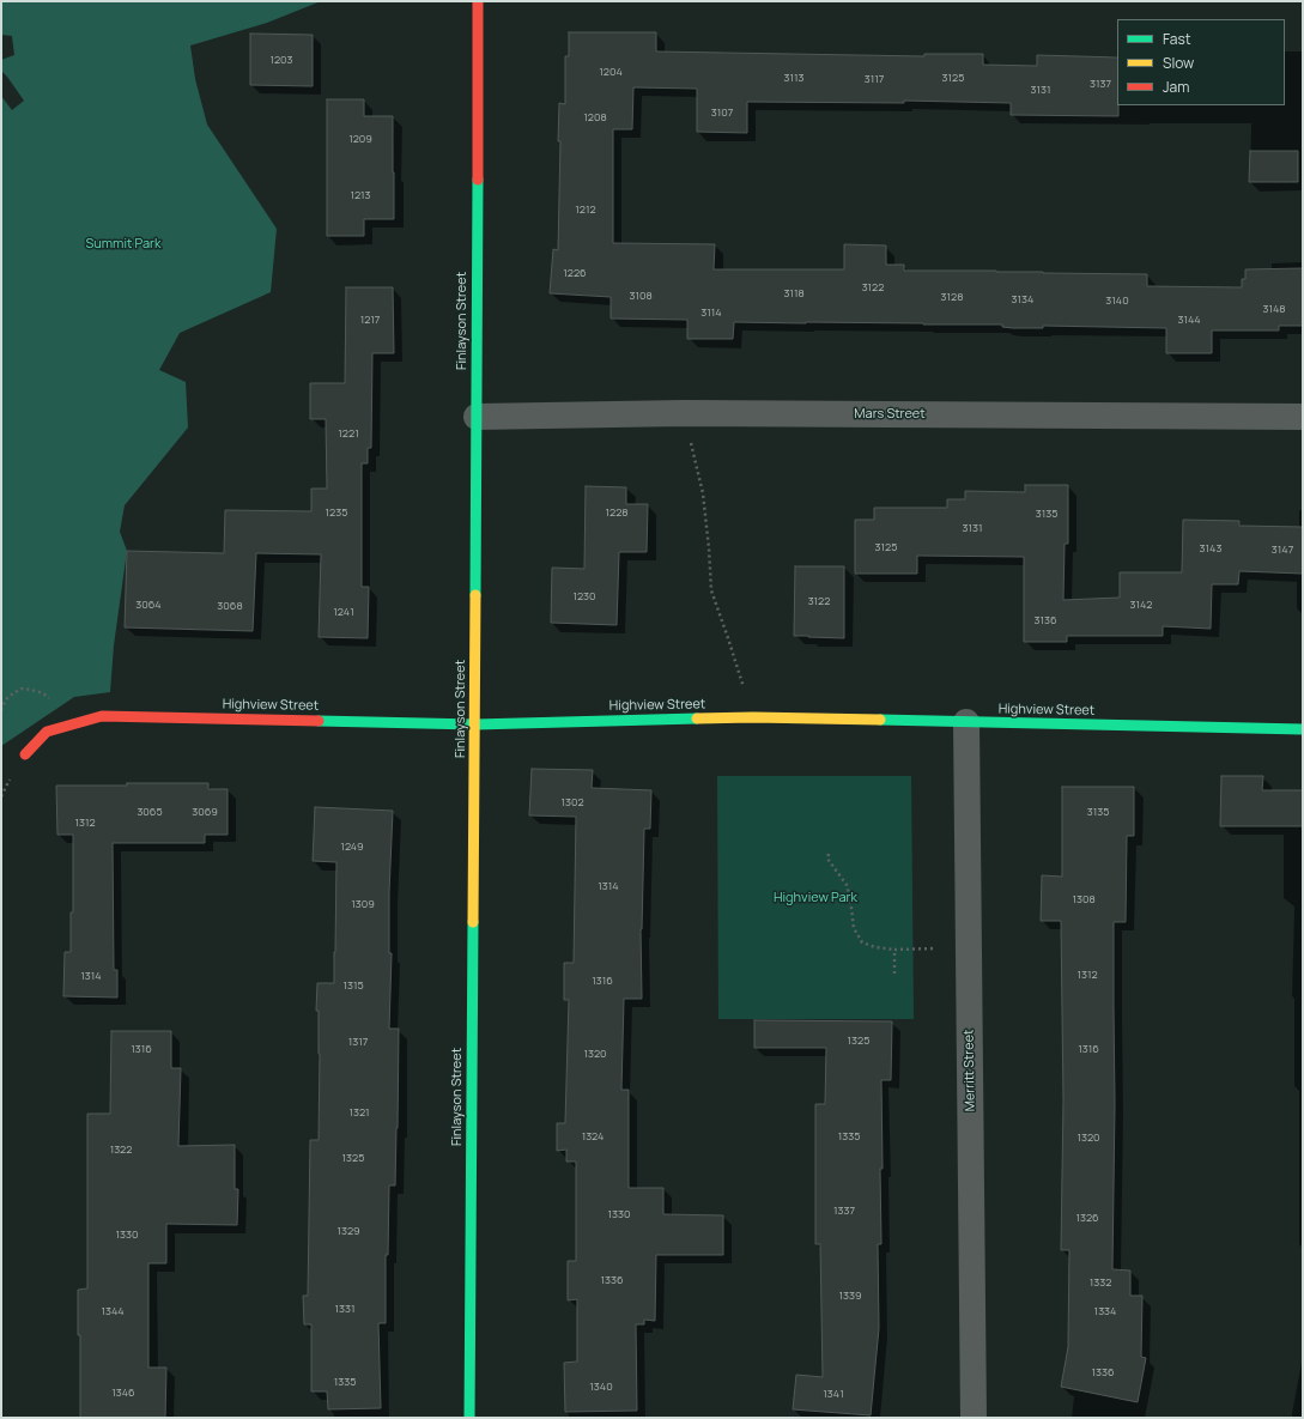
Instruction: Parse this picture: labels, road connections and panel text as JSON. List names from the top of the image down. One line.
{"streets":{"street":["Finlayson Street","Mars Street","Highview Street","Merritt Street"]},"crossings":[["Finlayson Street","Mars Street"],["Finlayson Street","Highview Street"],["Highview Street","Merritt Street"]],"parks":["Summit Park","Highview Park"],"house_numbers":["1203","1204","3113","3125","3117","3137","3131","3107","1208","1209","1213","1212","1226","3122","3118","3108","3128","3134","3140","3148","3114","1217","3144","1221","1235","1228","3135","3131","3125","3143","3147","1230","3122","3064","3142","3068","1241","3136","1302","3065","3069","3135","1312","1249","1314","1308","1309","1312","1314","1316","1315","1325","1317","1316","1316","1320","1321","1324","1335","1320","1322","1325","1337","1330","1326","1329","1330","1336","1332","1339","1331","1344","1334","1336","1335","1340","1346","1341"],"legend":["Fast","Slow","Jam"]}
